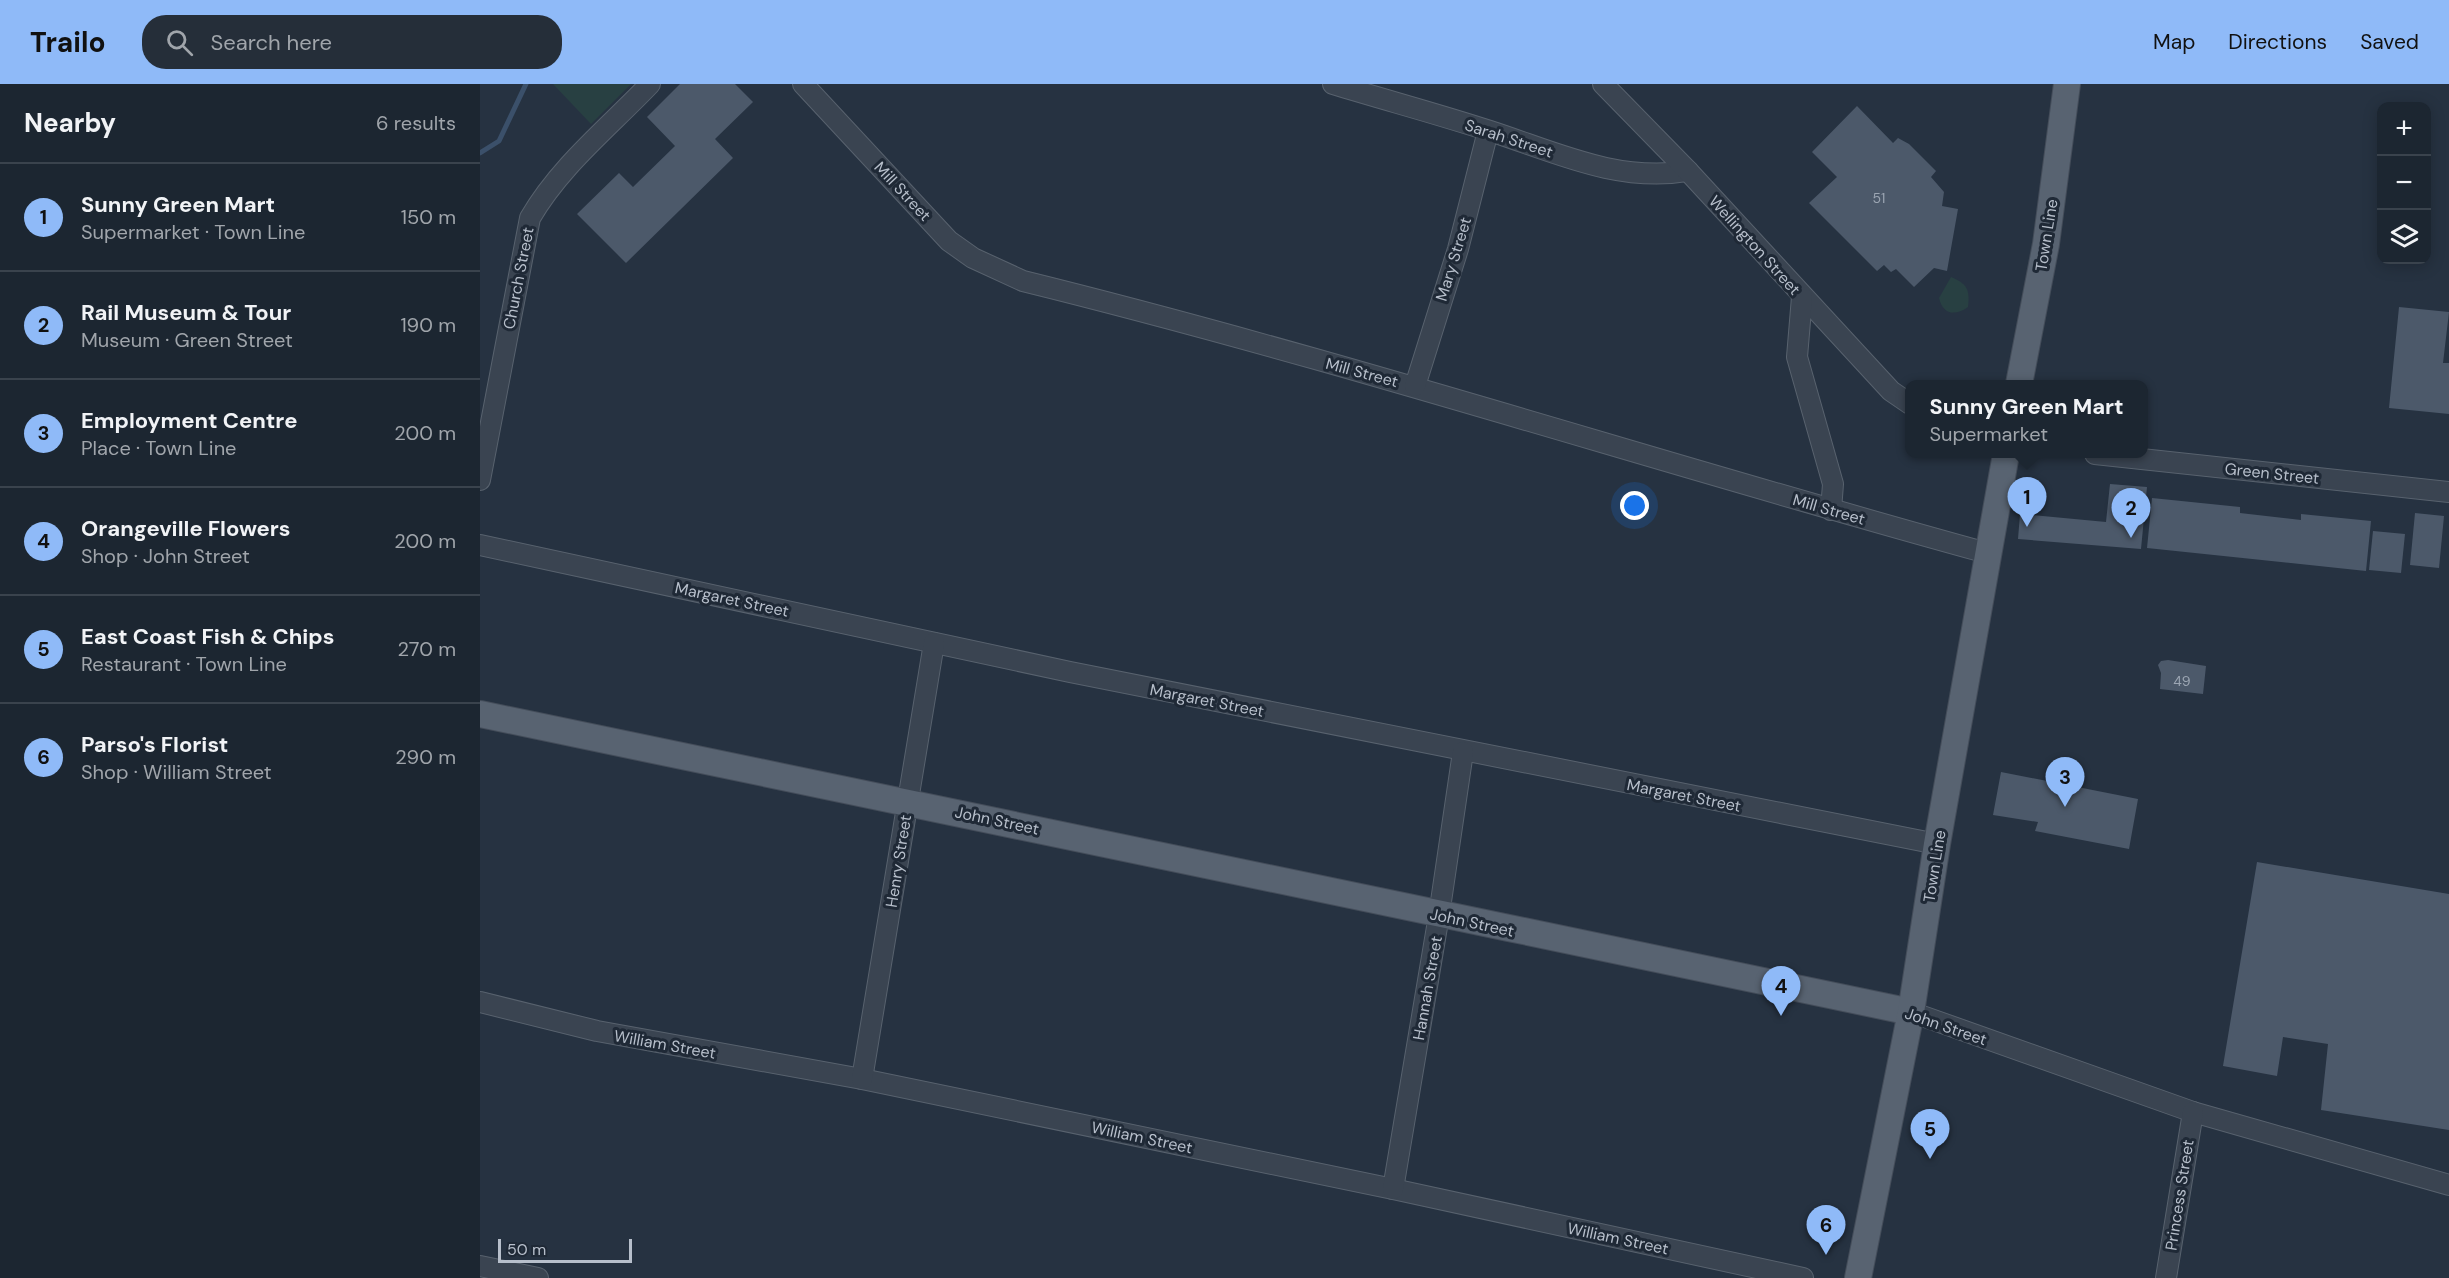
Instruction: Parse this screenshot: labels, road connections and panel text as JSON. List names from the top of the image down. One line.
{"streets":{"main road":["Town Line","John Street"],"street":["Sarah Street","Mill Street","Wellington Street","Mary Street","Church Street","Green Street","Margaret Street","Henry Street","Hannah Street","William Street","Princess Street"]},"crossings":[["Sarah Street","Wellington Street"],["Sarah Street","Mary Street"],["Mill Street","Town Line"],["Mill Street","Mary Street"],["Town Line","Margaret Street"],["Town Line","John Street"],["Margaret Street","Henry Street"],["Margaret Street","Hannah Street"],["John Street","Henry Street"],["John Street","Hannah Street"],["John Street","Princess Street"],["Henry Street","William Street"],["Hannah Street","William Street"]],"house_numbers":["51","49"],"scale_bar":"50 m","page":{"header":"Trailo","search":"Search here","nav":["Map","Directions","Saved"],"heading":["Nearby","6 results"],"map_buttons":["+","−"],"list":[{"mark":"1","name":"Sunny Green Mart","note":"Supermarket · Town Line","value":"150 m"},{"mark":"2","name":"Rail Museum & Tour","note":"Museum · Green Street","value":"190 m"},{"mark":"3","name":"Employment Centre","note":"Place · Town Line","value":"200 m"},{"mark":"4","name":"Orangeville Flowers","note":"Shop · John Street","value":"200 m"},{"mark":"5","name":"East Coast Fish & Chips","note":"Restaurant · Town Line","value":"270 m"},{"mark":"6","name":"Parso's Florist","note":"Shop · William Street","value":"290 m"}],"popup":["Sunny Green Mart","Supermarket"],"pins":["1","2","3","4","5","6"],"scale":"50 m"}}
